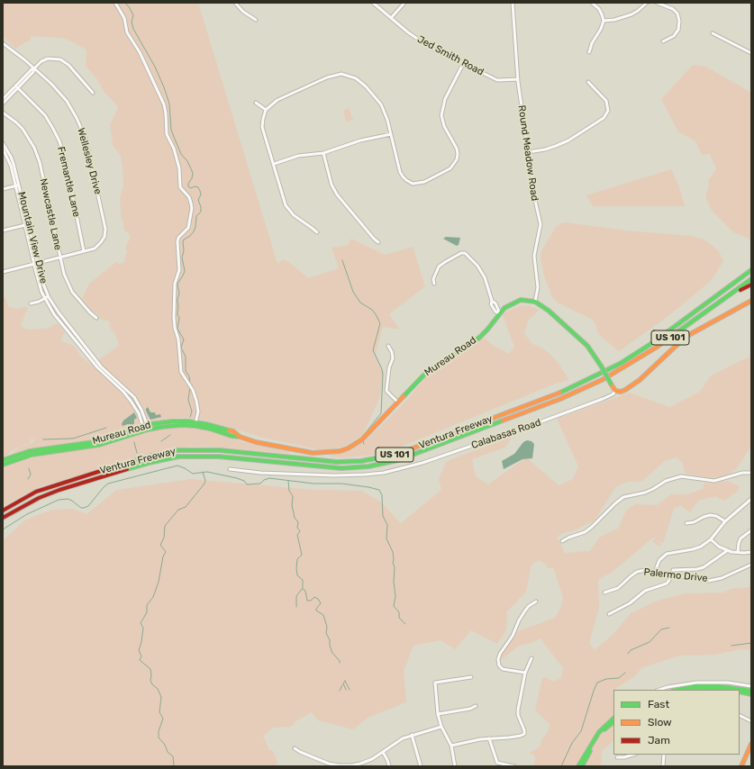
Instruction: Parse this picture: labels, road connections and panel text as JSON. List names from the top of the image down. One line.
{"streets":{"main road":["US 101","Mureau Road","Ventura Freeway","Calabasas Road"],"street":["Jed Smith Road","Round Meadow Road","Wellesley Drive","Fremantle Lane","Newcastle Lane","Mountain View Drive","Palermo Drive"]},"crossings":[["Jed Smith Road","Round Meadow Road"],["Round Meadow Road","Mureau Road"],["Wellesley Drive","Fremantle Lane"],["Wellesley Drive","Newcastle Lane"],["Wellesley Drive","Mountain View Drive"],["Mountain View Drive","Mureau Road"]],"legend":["Fast","Slow","Jam"]}
